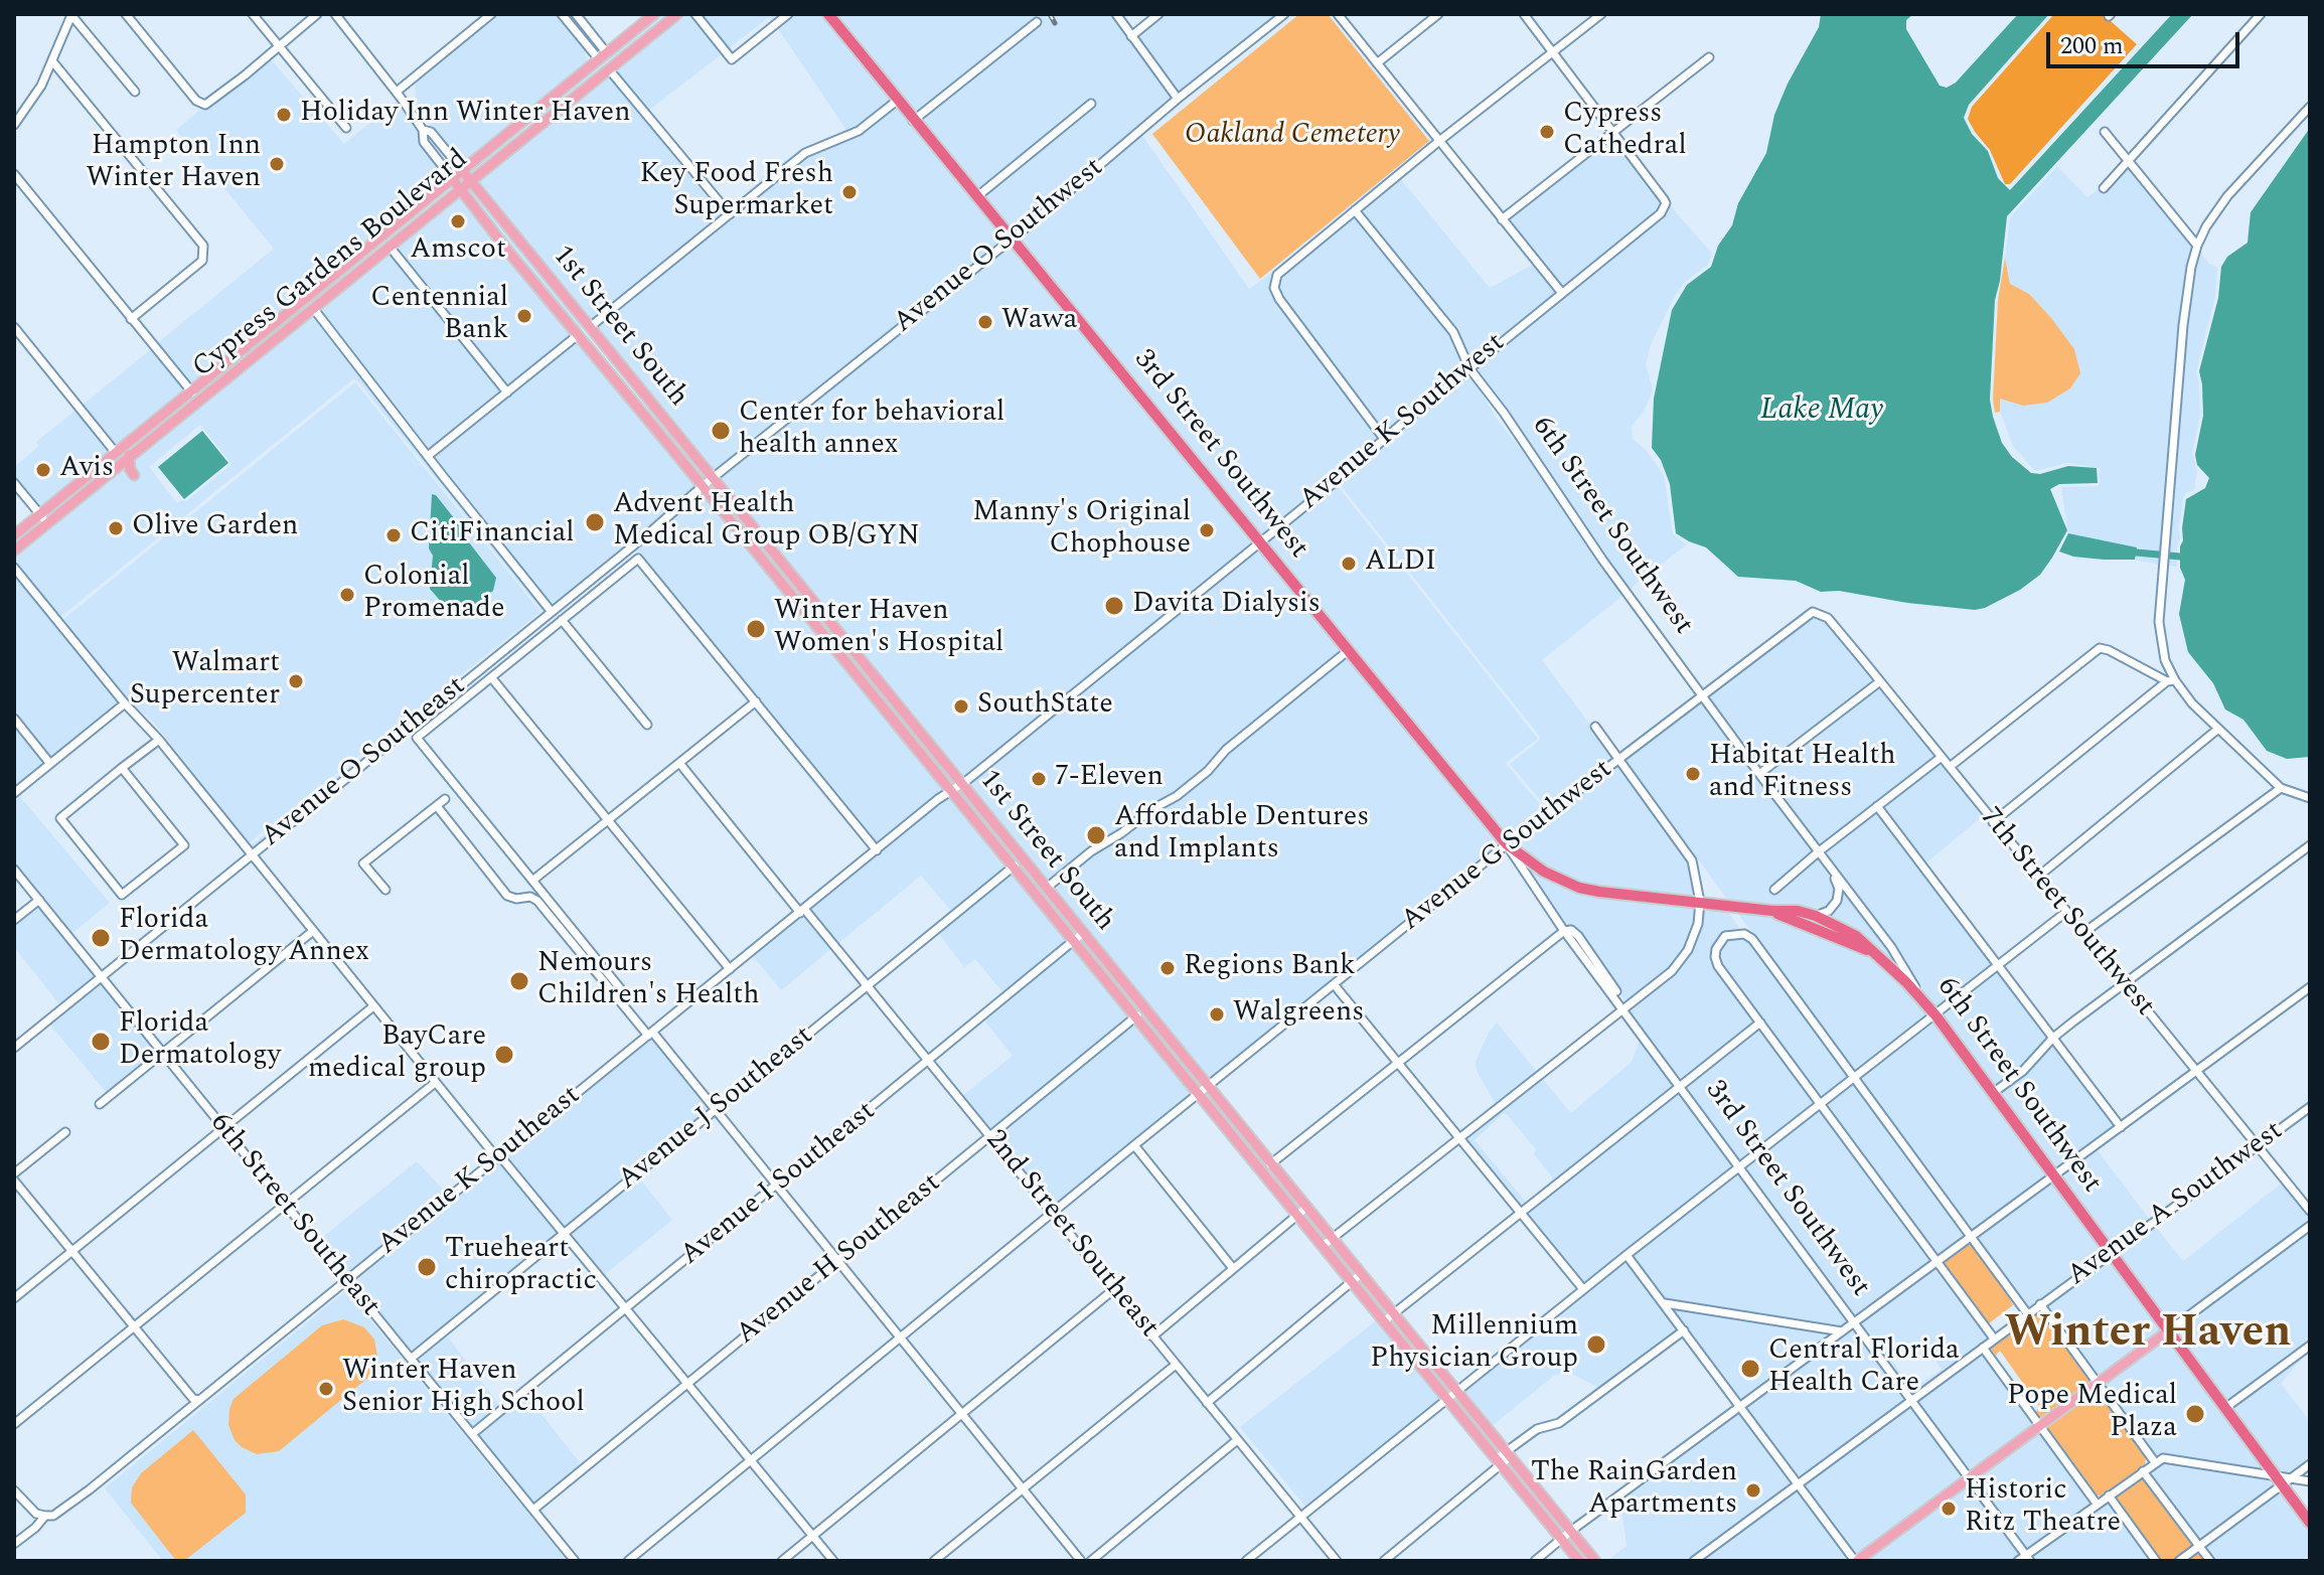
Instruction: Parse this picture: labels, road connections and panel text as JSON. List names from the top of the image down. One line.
{"streets":{"highway":["3rd Street Southwest","6th Street Southwest"],"main road":["Cypress Gardens Boulevard","1st Street South"],"street":["Avenue O Southwest","Avenue K Southwest","Avenue O Southeast","Avenue G Southwest","7th Street Southwest","Avenue J Southeast","Avenue K Southeast","Avenue I Southeast","Avenue A Southwest","6th Street Southeast","2nd Street Southeast","Avenue H Southeast"]},"crossings":[["Avenue O Southwest","1st Street South"],["Avenue O Southwest","3rd Street Southwest"],["Avenue O Southwest","Avenue O Southeast"],["Cypress Gardens Boulevard","1st Street South"],["1st Street South","Avenue K Southwest"],["1st Street South","Avenue O Southeast"],["1st Street South","Avenue G Southwest"],["1st Street South","Avenue J Southeast"],["1st Street South","Avenue K Southeast"],["1st Street South","Avenue I Southeast"],["1st Street South","Avenue H Southeast"],["Avenue K Southwest","3rd Street Southwest"],["Avenue K Southwest","6th Street Southwest"],["Avenue K Southwest","Avenue K Southeast"],["3rd Street Southwest","Avenue G Southwest"],["3rd Street Southwest","Avenue A Southwest"],["6th Street Southwest","Avenue G Southwest"],["6th Street Southwest","Avenue A Southwest"],["Avenue O Southeast","6th Street Southeast"],["Avenue G Southwest","7th Street Southwest"],["Avenue G Southwest","2nd Street Southeast"],["7th Street Southwest","Avenue A Southwest"],["Avenue J Southeast","6th Street Southeast"],["Avenue J Southeast","2nd Street Southeast"],["Avenue K Southeast","6th Street Southeast"],["Avenue K Southeast","2nd Street Southeast"],["Avenue I Southeast","6th Street Southeast"],["Avenue I Southeast","2nd Street Southeast"],["6th Street Southeast","Avenue H Southeast"],["2nd Street Southeast","Avenue H Southeast"]],"districts":["Winter Haven"],"water":["Lake May"],"parks":["Oakland Cemetery"],"places":["Holiday Inn Winter Haven","Cypress Cathedral","Hampton Inn Winter Haven","Key Food Fresh Supermarket","Amscot","Centennial Bank","Wawa","Center for behavioral health annex","Avis","Advent Health Medical Group OB/GYN","Olive Garden","Manny's Original Chophouse","CitiFinancial","ALDI","Colonial Promenade","Davita Dialysis","Winter Haven Women's Hospital","Walmart Supercenter","SouthState","Habitat Health and Fitness","7-Eleven","Affordable Dentures and Implants","Florida Dermatology Annex","Regions Bank","Nemours Children's Health","Walgreens","Florida Dermatology","BayCare medical group","Trueheart chiropractic","Millennium Physician Group","Central Florida Health Care","Winter Haven Senior High School","Pope Medical Plaza","The RainGarden Apartments","Historic Ritz Theatre"],"scale_bar":"200 m"}
